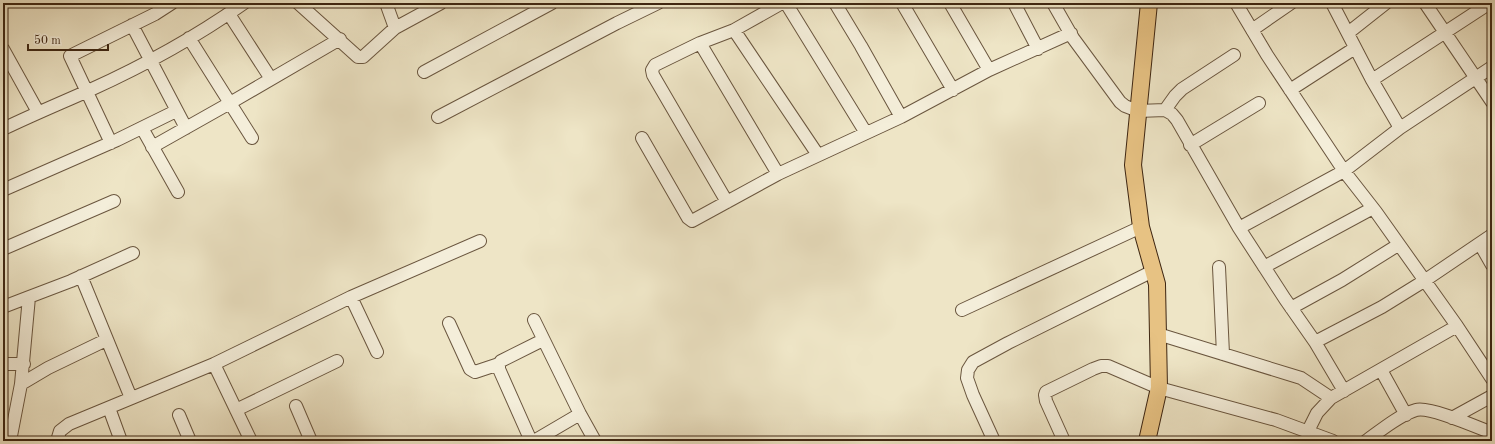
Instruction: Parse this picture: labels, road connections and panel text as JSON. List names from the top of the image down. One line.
{"scale_bar":"50 m"}
